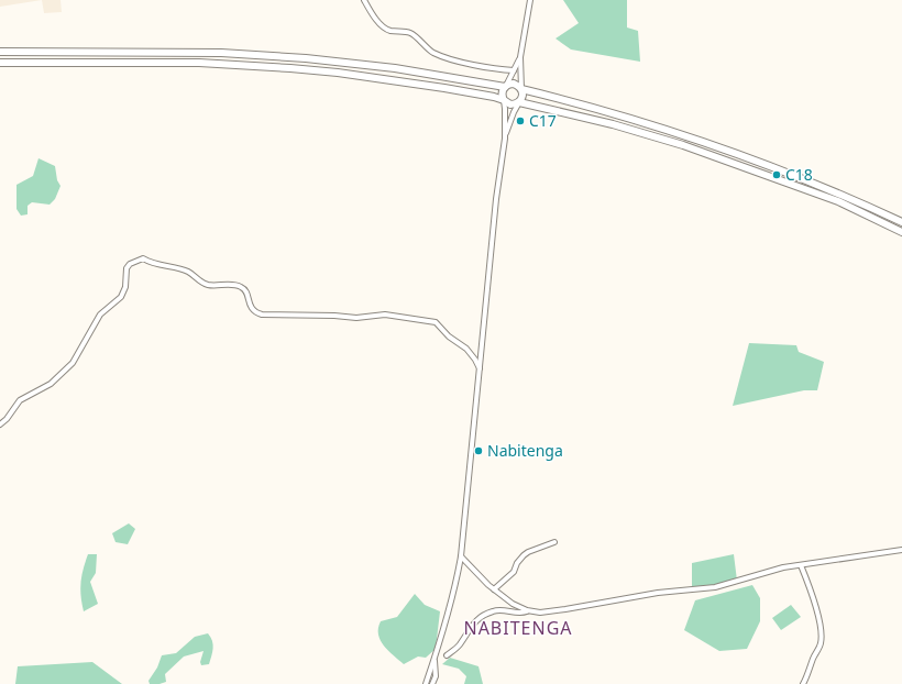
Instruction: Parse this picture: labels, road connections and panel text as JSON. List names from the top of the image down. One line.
{"districts":["NABITENGA"],"places":["C17","C18","Nabitenga"]}
